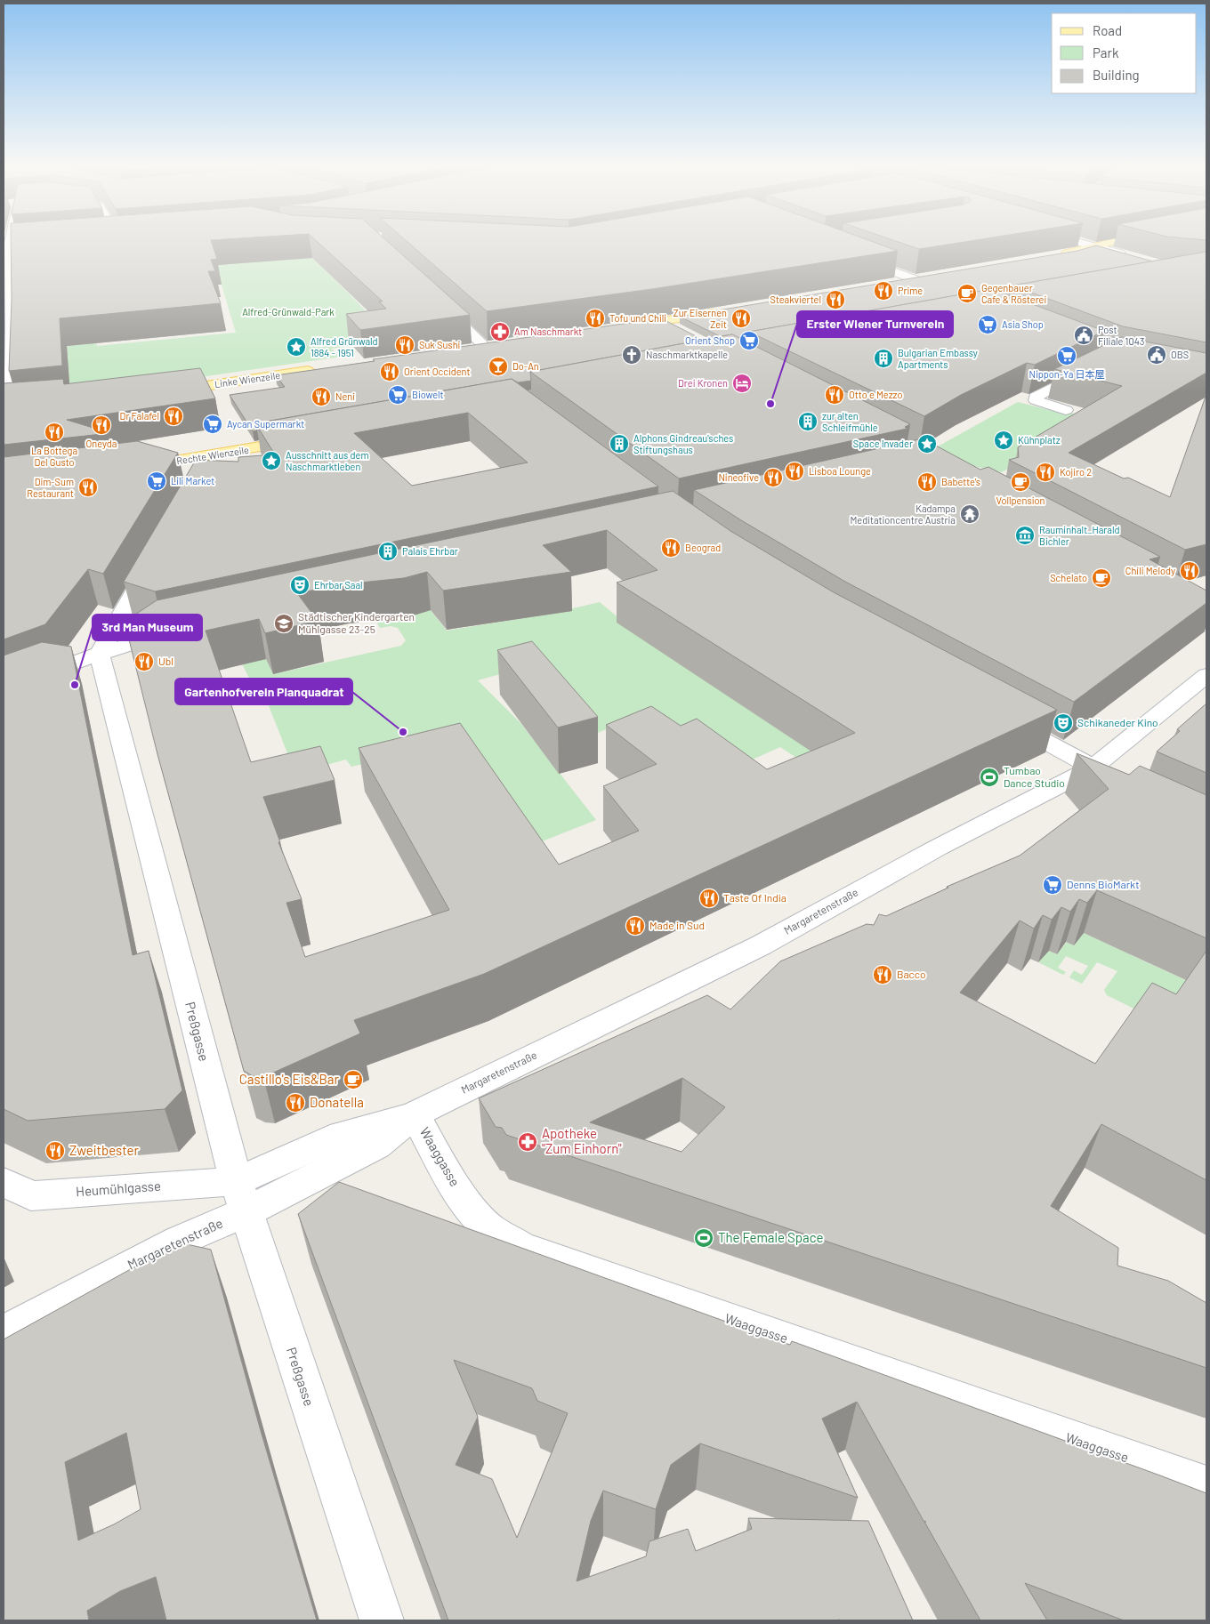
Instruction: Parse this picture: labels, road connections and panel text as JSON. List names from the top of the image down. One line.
{"streets":{"main road":["Linke Wienzeile","Rechte Wienzeile"],"street":["Margaretenstraße","Preßgasse","Waaggasse","Heumühlgasse"]},"crossings":[["Margaretenstraße","Preßgasse"],["Margaretenstraße","Waaggasse"],["Margaretenstraße","Heumühlgasse"],["Preßgasse","Heumühlgasse"]],"parks":["Alfred-Grünwald-Park"],"places":{"restaurant":["Prime","Steakviertel","Tofu und Chili","Zur Eisernen Zeit","Suk Sushi","Orient Occident","Otto e Mezzo","Neni","Dr Falafel","Oneyda","La Bottega Del Gusto","Lisboa Lounge","Kojiro 2","Nineofive","Babette's","Dim-Sum Restaurant","Beograd","Chili Melody","Ubl","Taste Of India","Made in Sud","Bacco","Donatella","Zweitbester"],"cafe":["Gegenbauer Cafe & Rösterei","Vollpension","Schelato","Castillo's Eis&Bar"],"supermarket":["Asia Shop","Orient Shop","Nippon-Ya 日本屋","Biowelt","Aycan Supermarkt","Lili Market","Denns BioMarkt"],"pharmacy":["Am Naschmarkt","Apotheke \"Zum Einhorn\""],"public building":["Post Filiale 1043","OBS"],"place":["Alfred Grünwald 1884 - 1951","Kühnplatz","Space Invader","Ausschnitt aus dem Naschmarktleben"],"church":["Naschmarktkapelle"],"building":["Bulgarian Embassy Apartments","zur alten Schleifmühle","Alphons Gindreau'sches Stiftungshaus","Palais Ehrbar"],"bar":["Do-An"],"hotel":["Drei Kronen"],"other":["Erster Wiener Turnverein","3rd Man Museum","Gartenhofverein Planquadrat"],"temple":["Kadampa Meditationcentre Austria"],"museum":["Rauminhalt_Harald Bichler"],"theatre":["Ehrbar Saal","Schikaneder Kino"],"school or university":["Städtischer Kindergarten Mühlgasse 23-25"],"sports":["Tumbao Dance Studio","The Female Space"]},"legend":["Road","Park","Building"]}
